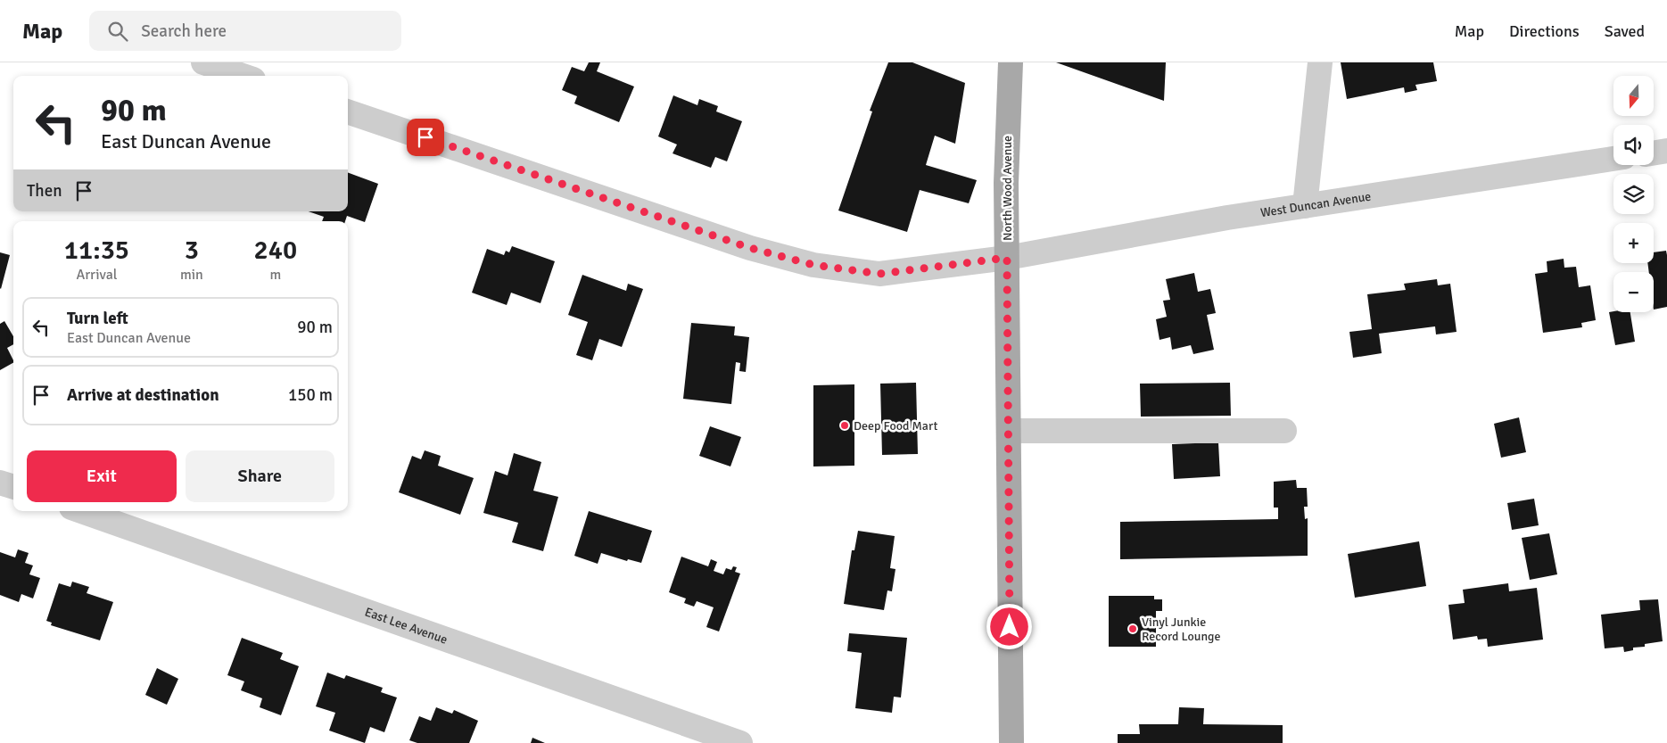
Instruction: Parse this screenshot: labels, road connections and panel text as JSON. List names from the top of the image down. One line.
{"streets":{"main road":["North Wood Avenue"],"street":["West Duncan Avenue","East Lee Avenue"]},"crossings":[["North Wood Avenue","West Duncan Avenue"]],"places":["Deep Food Mart","Vinyl Junkie Record Lounge"],"north":"bottom","page":{"header":"Map","search":"Search here","nav":["Map","Directions","Saved"],"map_buttons":["+","−"],"turn":["90 m","East Duncan Avenue"],"then":"Then","eta":["11:35","Arrival","3","min","240","m"],"list":[{"name":"Turn left","note":"East Duncan Avenue","value":"90 m"},{"name":"Arrive at destination","value":"150 m"}],"buttons":["Exit","Share"]}}
